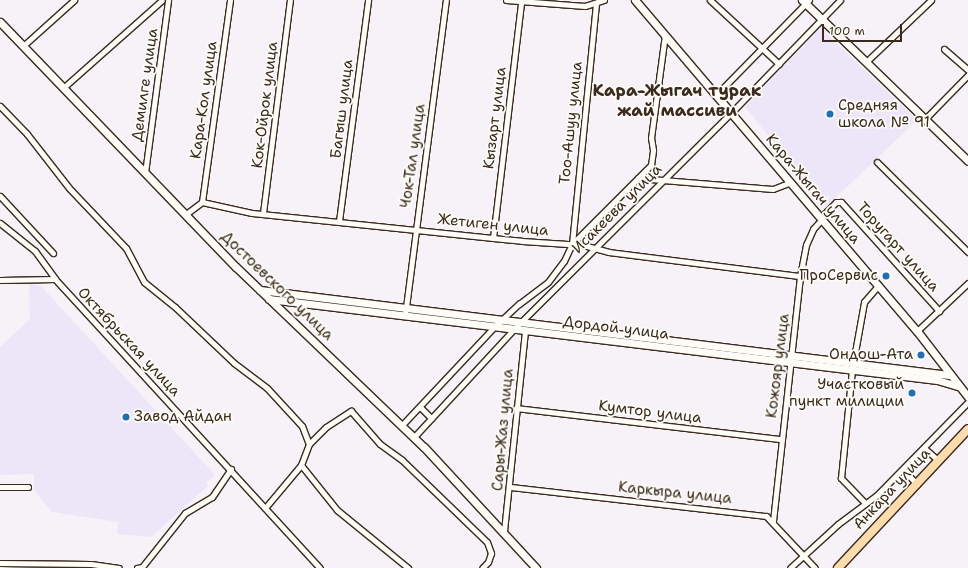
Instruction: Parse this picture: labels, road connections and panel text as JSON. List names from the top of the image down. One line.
{"streets":{"main road":["Анкара улица"],"street":["Демилге улица","Кара-Кол улица","Кок-Ойрок улица","Багыш улица","Кызарт улица","Тоо-Ашуу улица","Чок-Тал улица","Кара-Жыгач улица","Исакеева улица","Жетиген улица","Торугарт улица","Достоевского улица","Дордой улица","Октябрьская улица","Кожояр улица","Кумтор улица","Сары-Жаз улица","Каркыра улица"]},"crossings":[["Демилге улица","Достоевского улица"],["Кара-Кол улица","Жетиген улица"],["Кок-Ойрок улица","Жетиген улица"],["Багыш улица","Жетиген улица"],["Кызарт улица","Жетиген улица"],["Тоо-Ашуу улица","Исакеева улица"],["Тоо-Ашуу улица","Жетиген улица"],["Чок-Тал улица","Жетиген улица"],["Чок-Тал улица","Дордой улица"],["Кара-Жыгач улица","Исакеева улица"],["Кара-Жыгач улица","Торугарт улица"],["Кара-Жыгач улица","Дордой улица"],["Кара-Жыгач улица","Кожояр улица"],["Исакеева улица","Жетиген улица"],["Исакеева улица","Достоевского улица"],["Исакеева улица","Дордой улица"],["Жетиген улица","Кожояр улица"],["Торугарт улица","Кожояр улица"],["Достоевского улица","Дордой улица"],["Достоевского улица","Сары-Жаз улица"],["Дордой улица","Кожояр улица"],["Дордой улица","Сары-Жаз улица"],["Кожояр улица","Кумтор улица"],["Кожояр улица","Каркыра улица"],["Кумтор улица","Сары-Жаз улица"],["Сары-Жаз улица","Каркыра улица"]],"districts":["Кара-Жыгач турак жай массиви"],"places":["Средняя школа № 91","ПроСервис","Ондош-Ата","Участковый пункт милиции","Завод Айдан"],"scale_bar":"100 m"}
